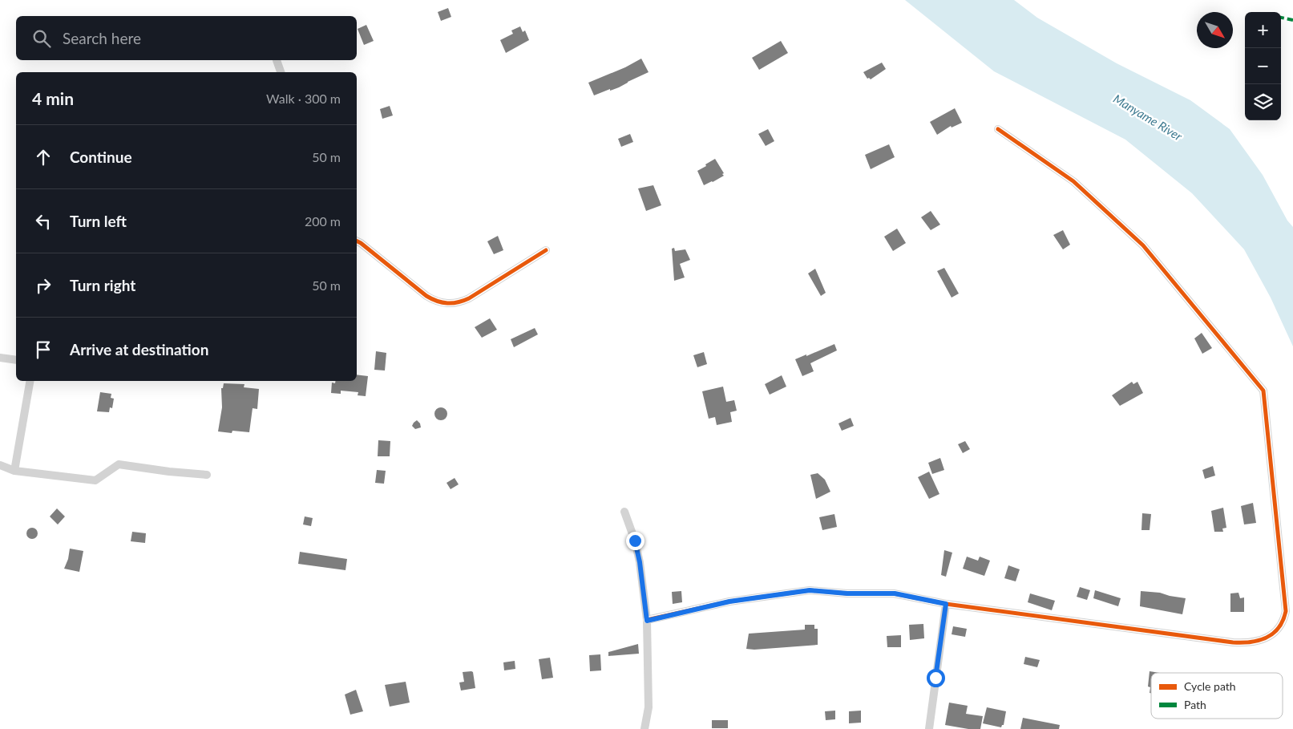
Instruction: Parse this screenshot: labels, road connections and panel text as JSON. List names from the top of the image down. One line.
{"water":["Manyame River"],"legend":["Cycle path","Path"],"north":"bottom right","page":{"map_buttons":["+","−"],"search":"Search here","heading":["4 min","Walk · 300 m"],"list":[["Continue","50 m"],["Turn left","200 m"],["Turn right","50 m"],"Arrive at destination"]}}
